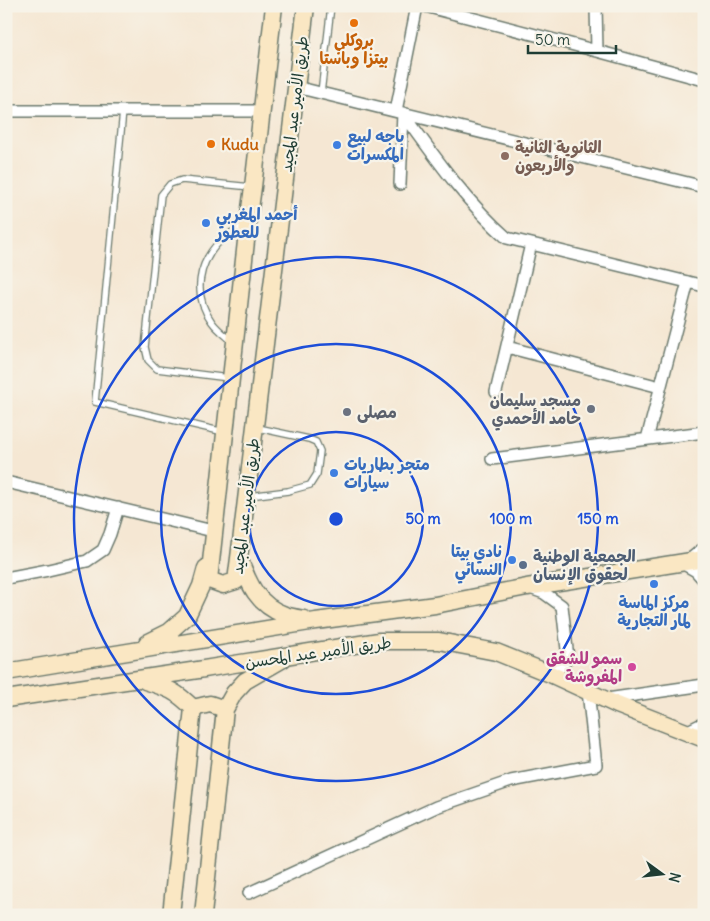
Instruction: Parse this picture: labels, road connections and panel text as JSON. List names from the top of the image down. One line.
{"streets":{"main road":["طريق الأمير عبد المجيد","طريق الأمير عبد المحسن"]},"places":["بروكلي بيتزا وباستا","Kudu","باجه لبيع المكسرات","الثانوية الثانية والأربعون","أحمد المغربي للعطور","مسجد سليمان حامد الأحمدي","مصلى","متجر بطاريات سيارات","نادي بيتا النسائي","الجمعية الوطنية لحقوق الإنسان","مركز الماسة لمار التجارية","سمو للشقق المفروشة"],"scale_bar":"50 m","north":"right","rings":["50 m","100 m","150 m"]}
